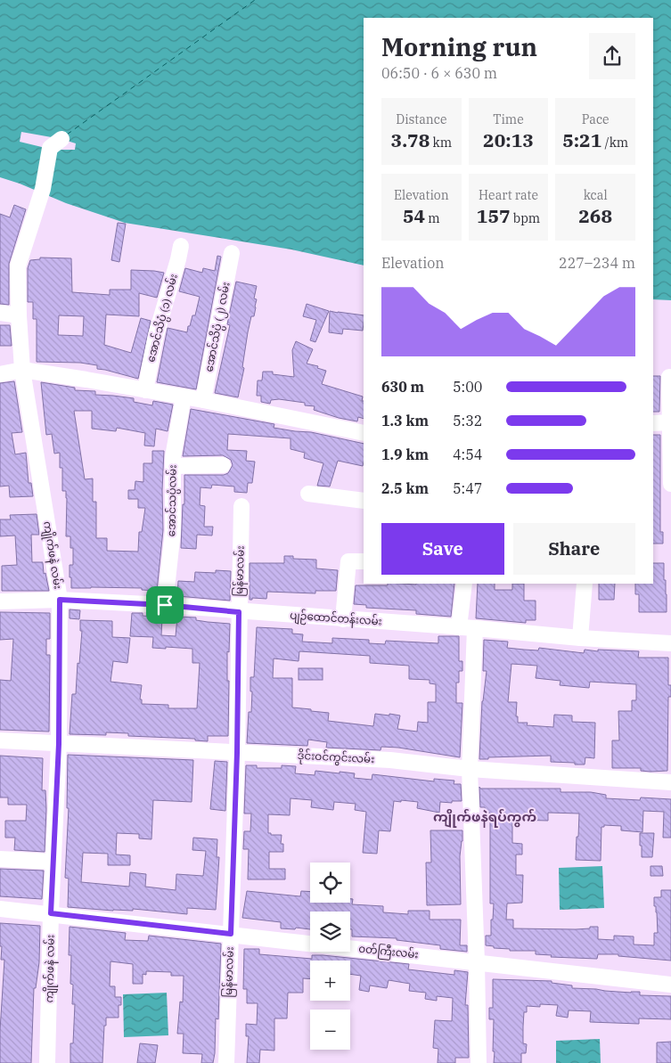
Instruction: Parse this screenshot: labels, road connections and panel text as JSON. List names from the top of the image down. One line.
{"streets":{"street":["အောင်သိပ္ပံ (၁) လမ်း","အောင်သိပ္ပံ (၂) လမ်း","အောင်သပ္ပံလမ်း","ကျိုက်ဖနဲ လမ်း","မြန်မာလမ်း","ပျဉ်ထောင်တန်းလမ်း","ဒိုင်းဝင်ကွင်းလမ်း","၀တ်ကြီးလမ်း"]},"crossings":[["အောင်သပ္ပံလမ်း","ပျဉ်ထောင်တန်းလမ်း"],["ကျိုက်ဖနဲ လမ်း","ပျဉ်ထောင်တန်းလမ်း"],["ကျိုက်ဖနဲ လမ်း","ဒိုင်းဝင်ကွင်းလမ်း"],["ကျိုက်ဖနဲ လမ်း","၀တ်ကြီးလမ်း"],["မြန်မာလမ်း","ပျဉ်ထောင်တန်းလမ်း"],["မြန်မာလမ်း","ဒိုင်းဝင်ကွင်းလမ်း"],["မြန်မာလမ်း","၀တ်ကြီးလမ်း"]],"districts":["ကျိုက်ဖနဲရပ်ကွက်"],"page":{"heading":["Morning run","06:50 · 6 × 630 m"],"stats":[["Distance","3.78 km"],["Time","20:13"],["Pace","5:21 /km"],["Elevation","54 m"],["Heart rate","157 bpm"],["kcal","268"]],"chart":["Elevation","227–234 m"],"list":[{"name":"630 m","note":"5:00"},{"name":"1.3 km","note":"5:32"},{"name":"1.9 km","note":"4:54"},{"name":"2.5 km","note":"5:47"}],"buttons":["Save","Share"],"map_buttons":["+","−"]}}
